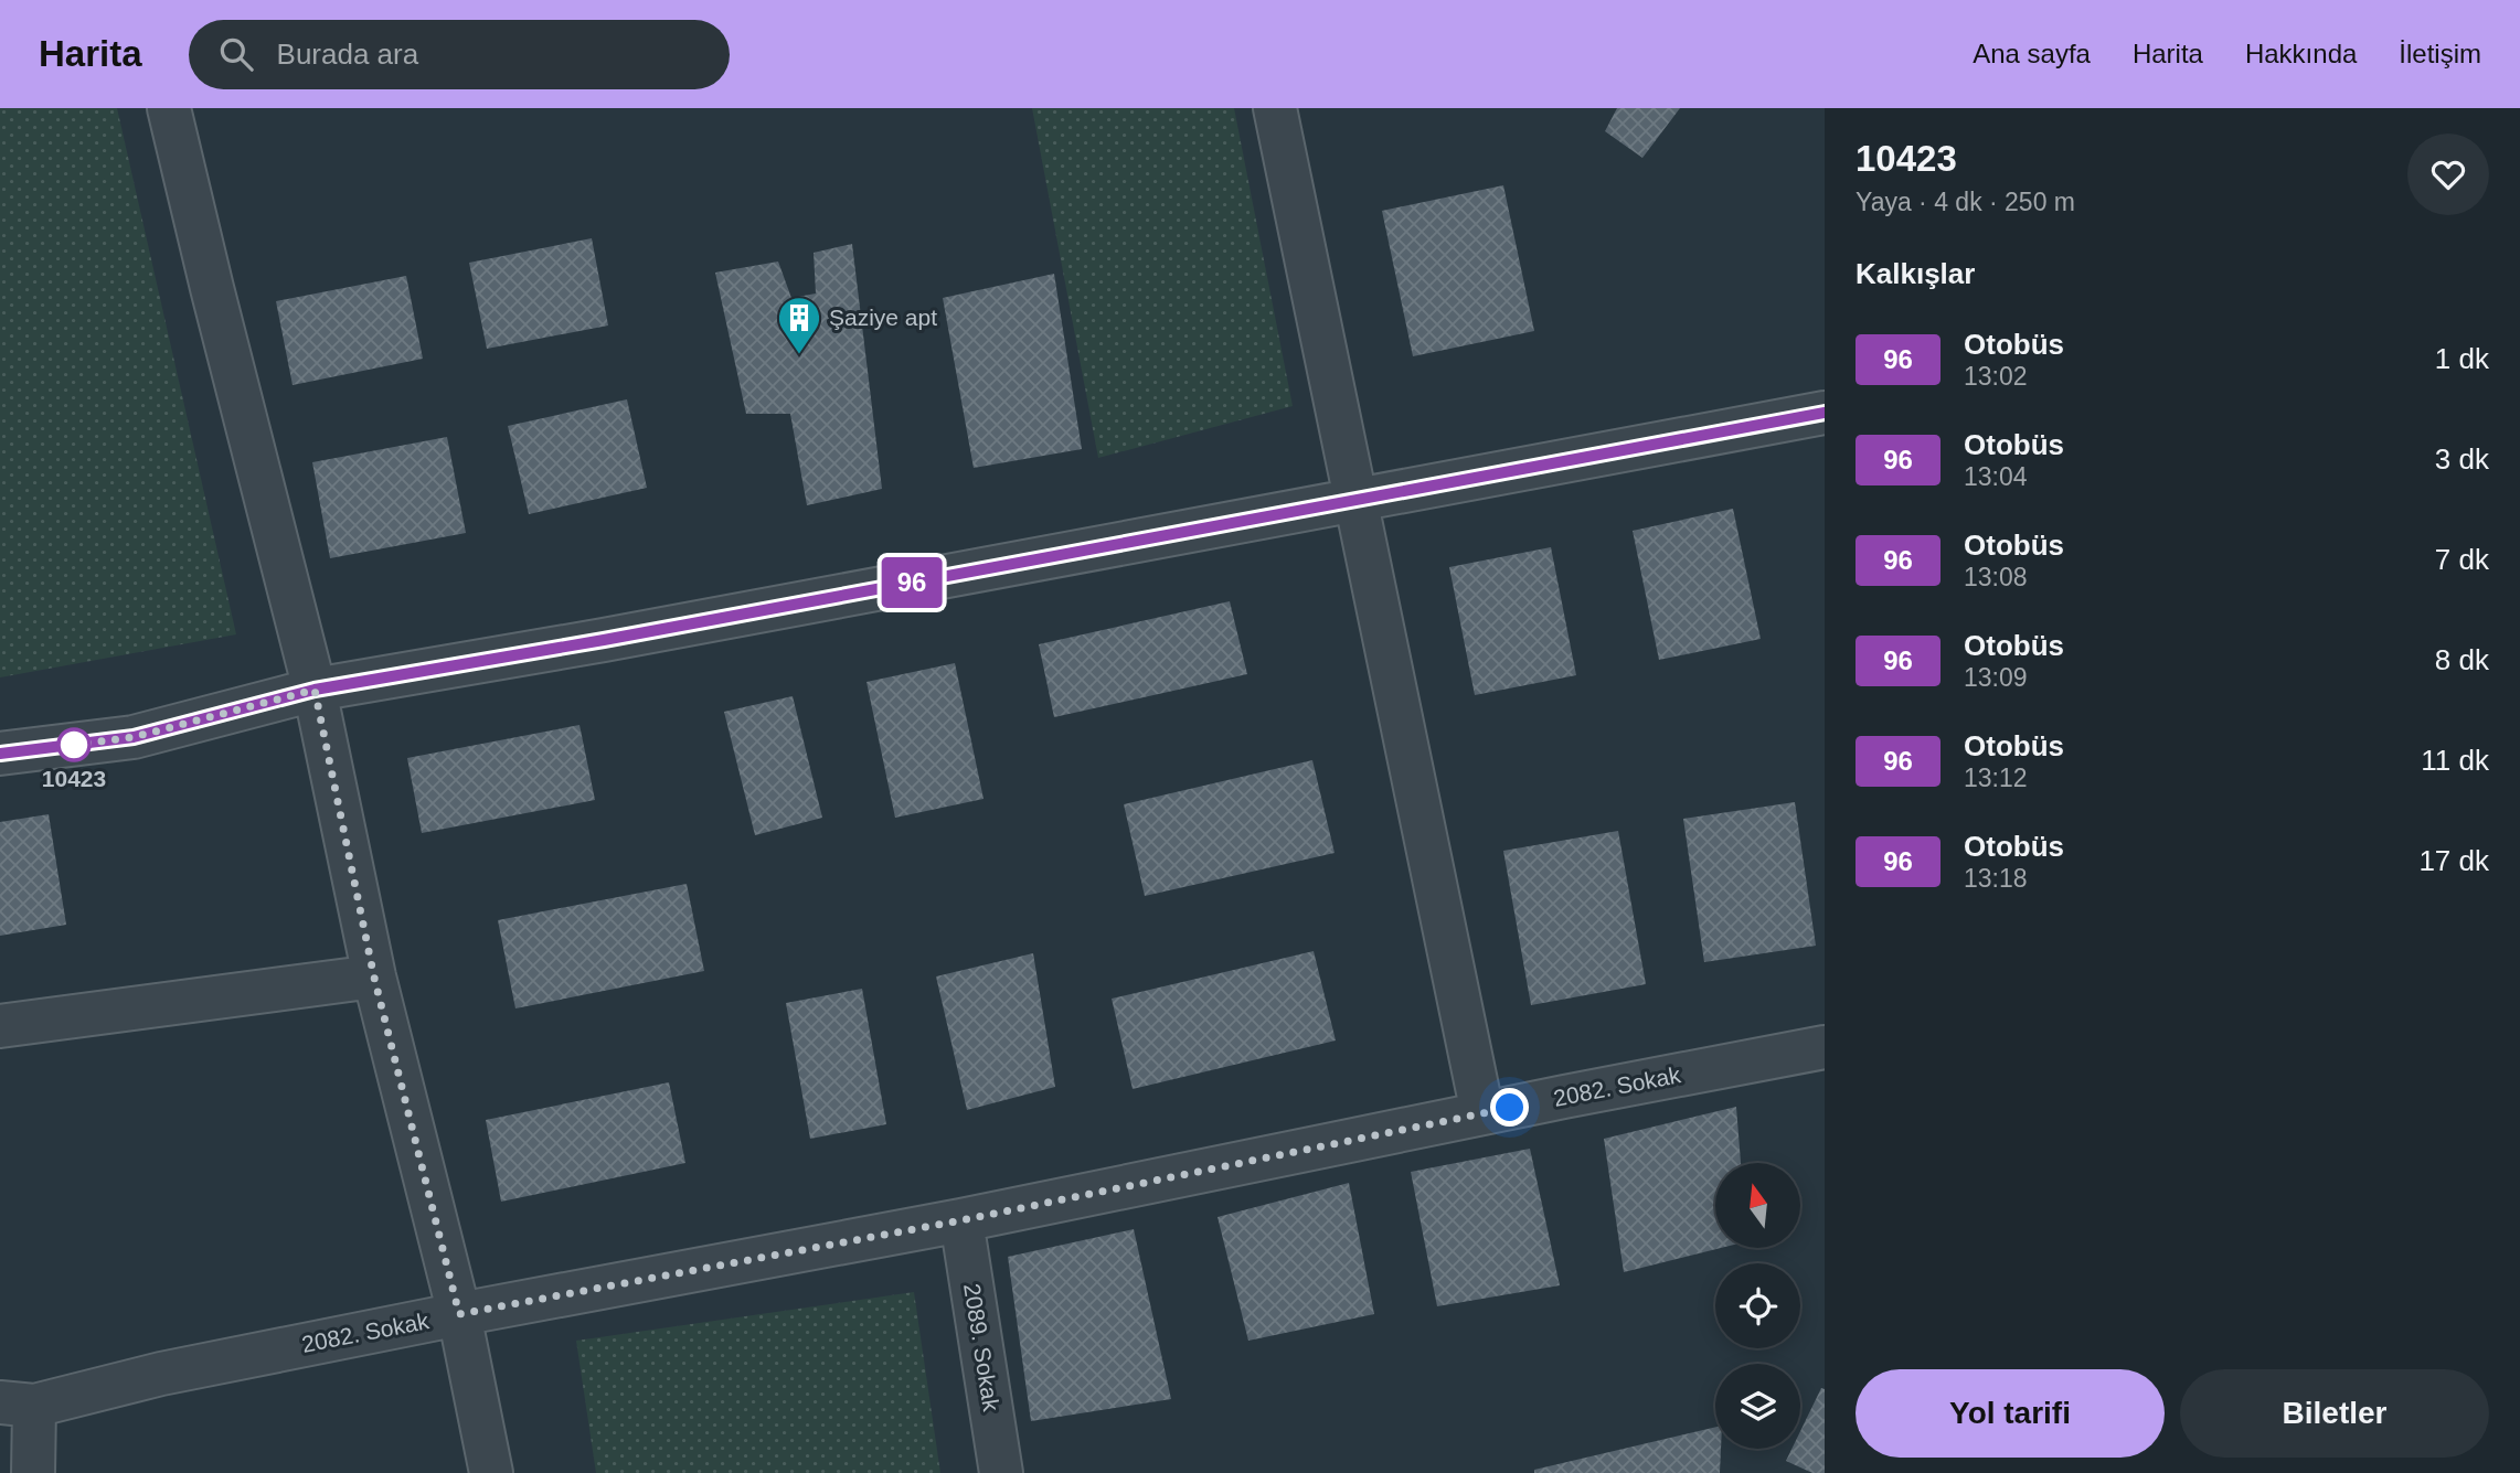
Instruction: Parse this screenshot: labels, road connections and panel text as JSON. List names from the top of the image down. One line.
{"streets":{"street":["2082. Sokak","2089. Sokak"]},"crossings":[["2082. Sokak","2089. Sokak"]],"places":{"building":["Şaziye apt"],"other":["10423"]},"lines":["bus line 96"],"north":"top","page":{"header":"Harita","search":"Burada ara","nav":["Ana sayfa","Harita","Hakkında","İletişim"],"on_map":"96","heading":[["10423","Yaya · 4 dk · 250 m"],"Kalkışlar"],"list":[{"mark":"96","name":"Otobüs","note":"13:02","value":"1 dk"},{"mark":"96","name":"Otobüs","note":"13:04","value":"3 dk"},{"mark":"96","name":"Otobüs","note":"13:08","value":"7 dk"},{"mark":"96","name":"Otobüs","note":"13:09","value":"8 dk"},{"mark":"96","name":"Otobüs","note":"13:12","value":"11 dk"},{"mark":"96","name":"Otobüs","note":"13:18","value":"17 dk"}],"buttons":["Yol tarifi","Biletler"]}}
